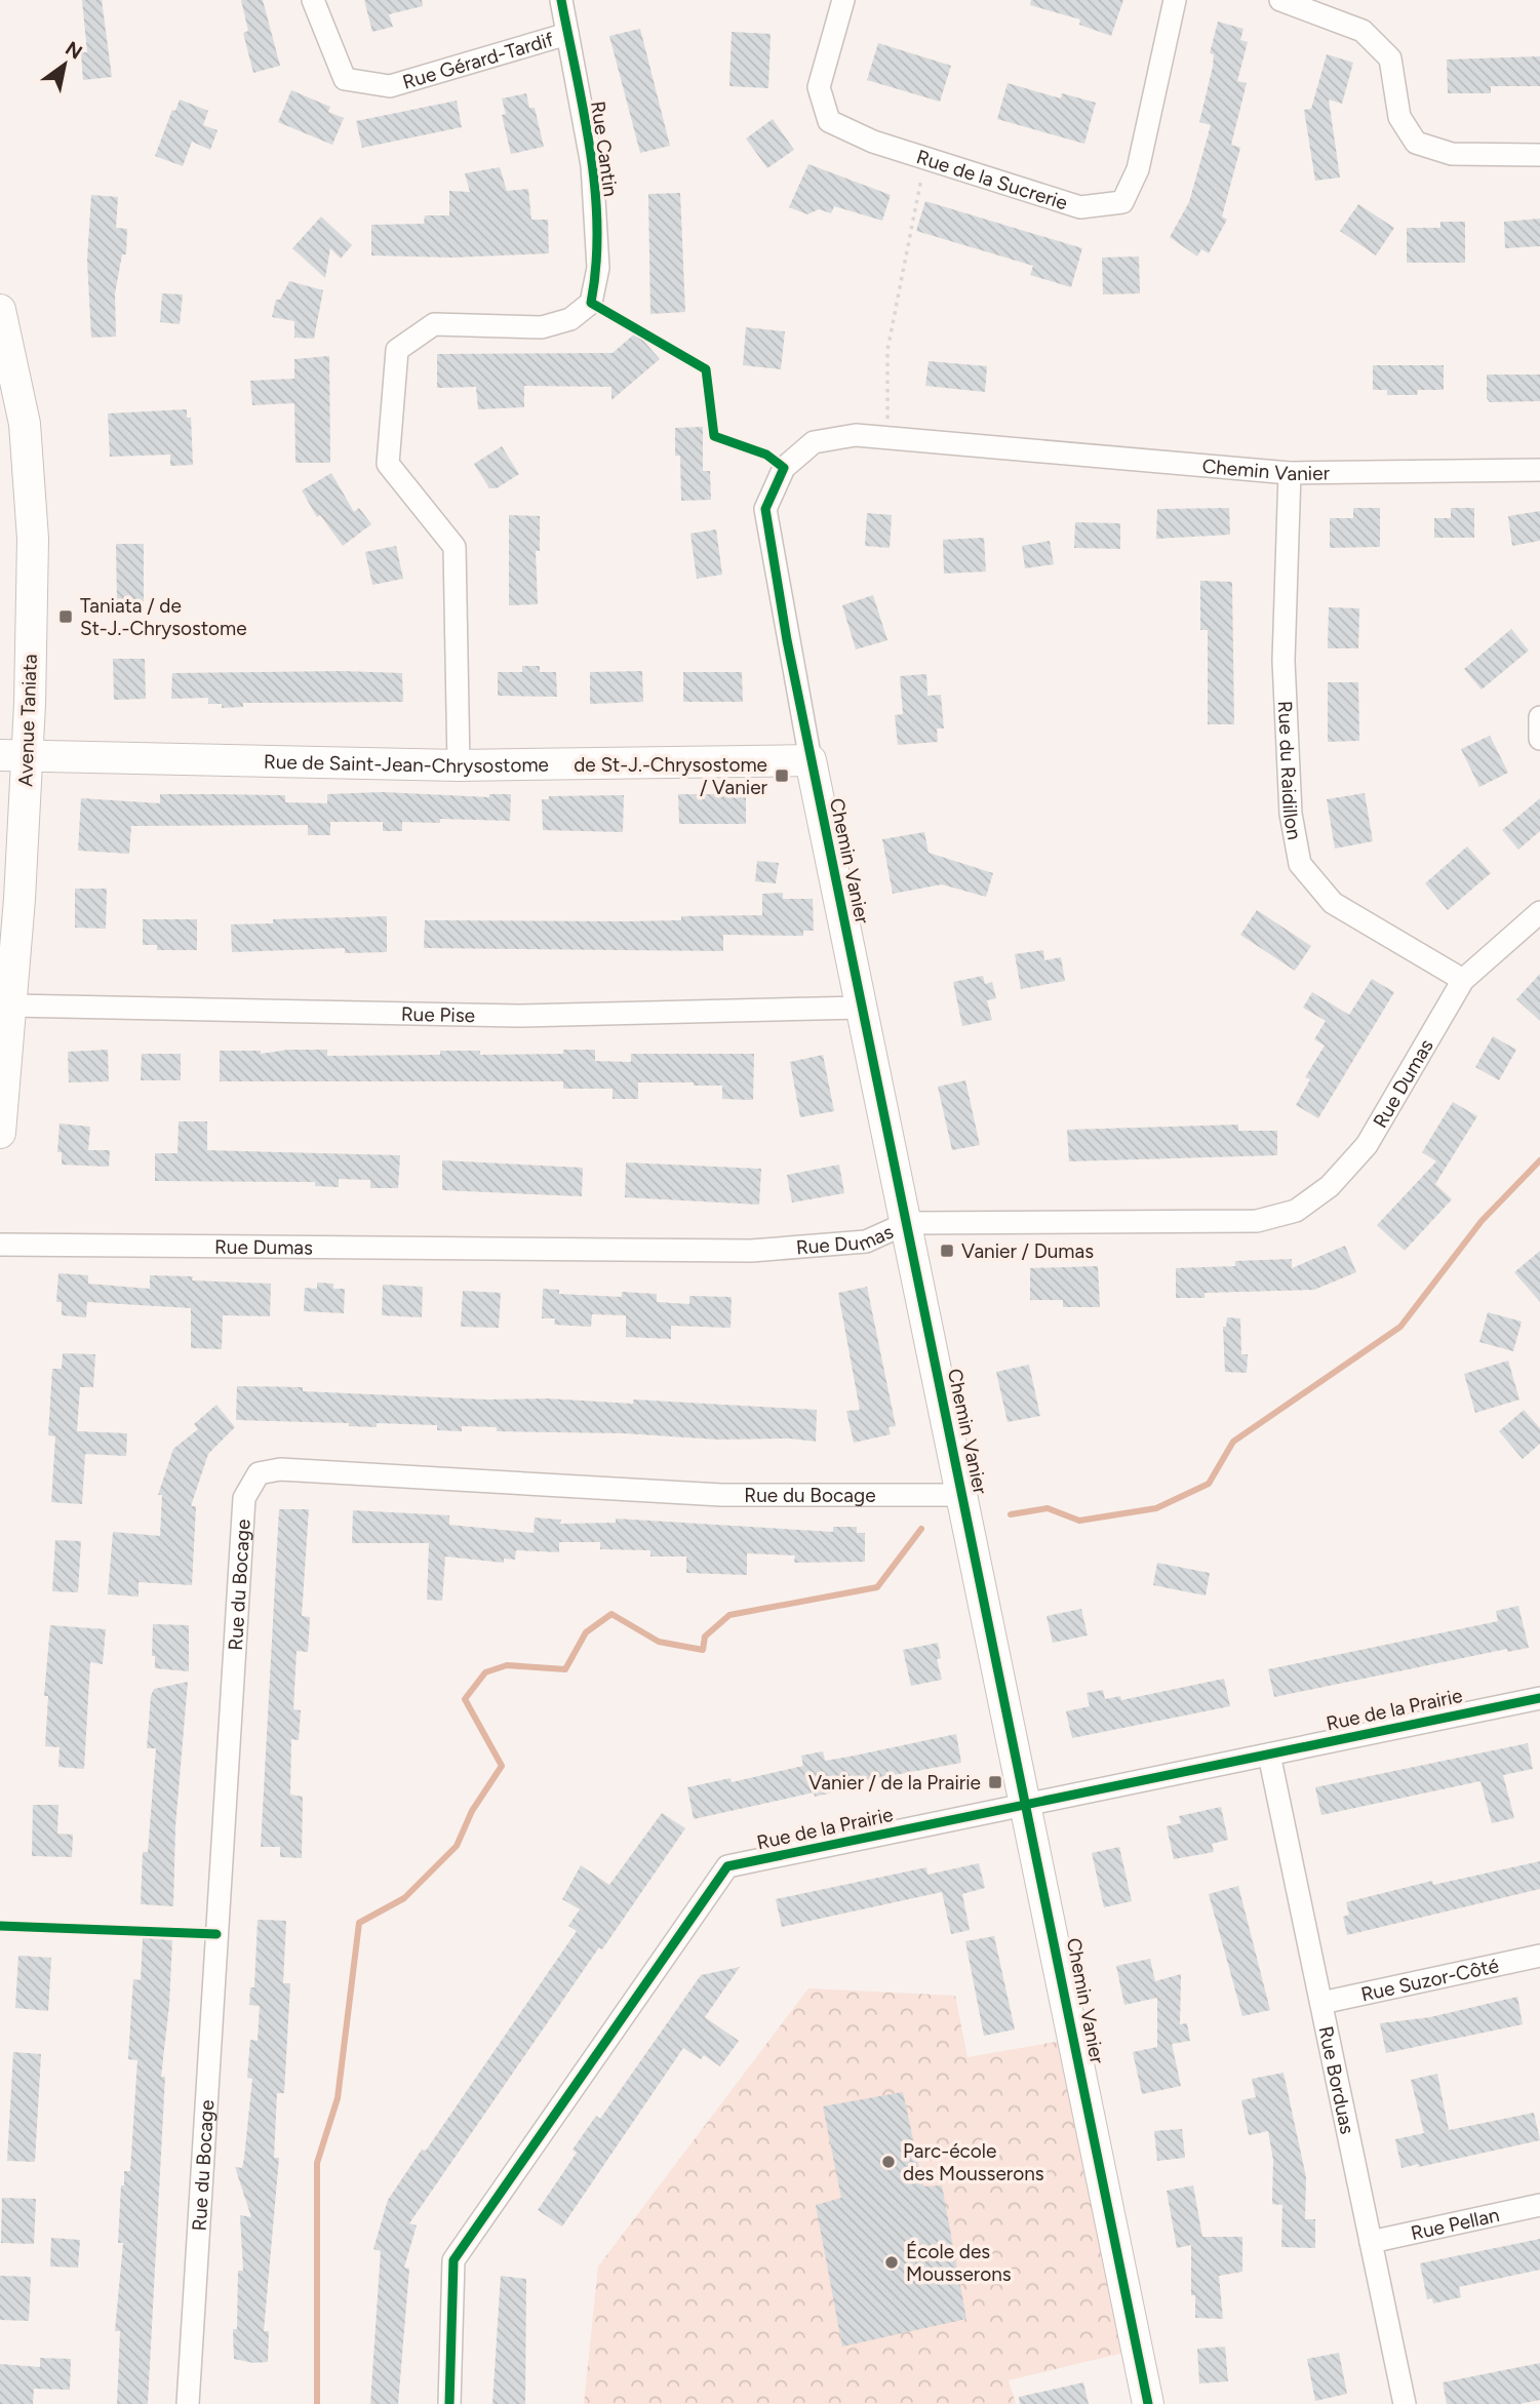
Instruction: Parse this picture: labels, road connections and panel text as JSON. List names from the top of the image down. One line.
{"streets":{"street":["Rue Gérard-Tardif","Rue Cantin","Rue de la Sucrerie","Chemin Vanier","Avenue Taniata","Rue de Saint-Jean-Chrysostome","Rue du Raidillon","Rue Pise","Rue Dumas","Rue du Bocage","Rue de la Prairie","Rue Suzor-Côté","Rue Borduas","Rue Pellan"]},"crossings":[["Rue Gérard-Tardif","Rue Cantin"],["Rue Cantin","Rue de Saint-Jean-Chrysostome"],["Chemin Vanier","Rue de Saint-Jean-Chrysostome"],["Chemin Vanier","Rue du Raidillon"],["Chemin Vanier","Rue Pise"],["Chemin Vanier","Rue Dumas"],["Chemin Vanier","Rue du Bocage"],["Chemin Vanier","Rue de la Prairie"],["Avenue Taniata","Rue de Saint-Jean-Chrysostome"],["Avenue Taniata","Rue Pise"],["Rue du Raidillon","Rue Dumas"],["Rue de la Prairie","Rue Borduas"],["Rue Suzor-Côté","Rue Borduas"],["Rue Borduas","Rue Pellan"]],"places":{"transit":["Taniata / de St-J.-Chrysostome","de St-J.-Chrysostome / Vanier","Vanier / Dumas","Vanier / de la Prairie"],"other":["Parc-école des Mousserons","École des Mousserons"]},"north":"top right"}
